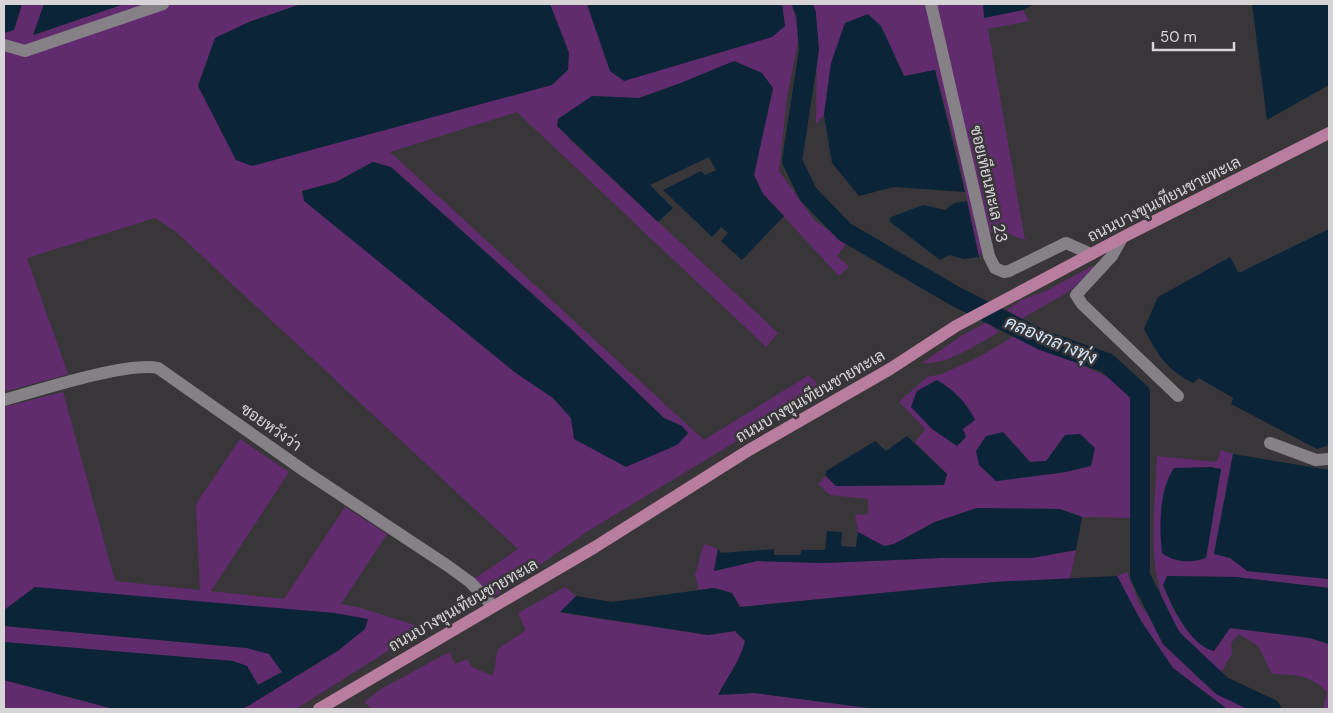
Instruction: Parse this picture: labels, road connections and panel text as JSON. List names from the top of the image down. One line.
{"streets":{"main road":["ถนนบางขุนเทียนชายทะเล"],"street":["ซอยเทียนทะเล 23","ซอยหวังว่า"]},"crossings":[["ซอยเทียนทะเล 23","ถนนบางขุนเทียนชายทะเล"],["ถนนบางขุนเทียนชายทะเล","ซอยหวังว่า"]],"water":["คลองกลางทุ่ง"],"scale_bar":"50 m"}
